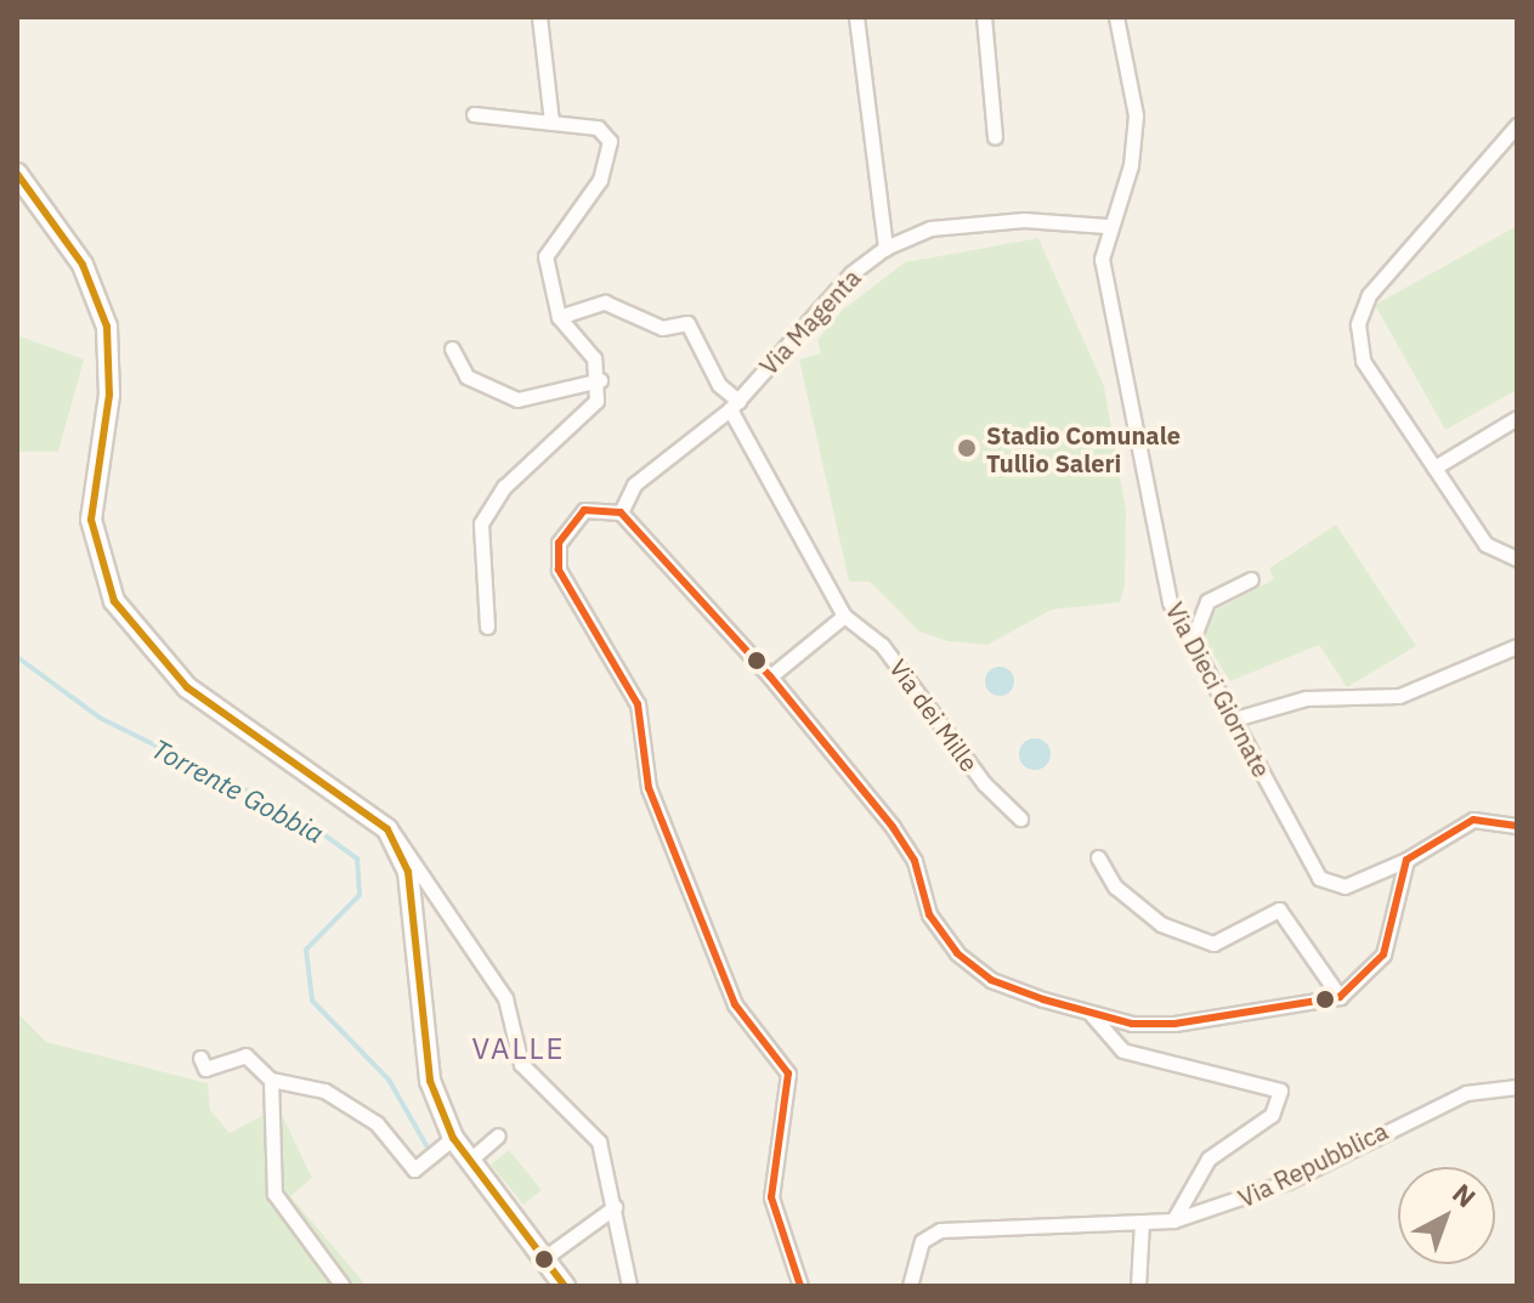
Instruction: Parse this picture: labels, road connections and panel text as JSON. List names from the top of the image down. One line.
{"streets":{"street":["Via Magenta","Via Dieci Giornate","Via dei Mille","Via Repubblica"]},"crossings":[["Via Magenta","Via Dieci Giornate"],["Via Magenta","Via dei Mille"]],"districts":["VALLE"],"water":["Torrente Gobbia"],"places":["Stadio Comunale Tullio Saleri"],"north":"top right"}
